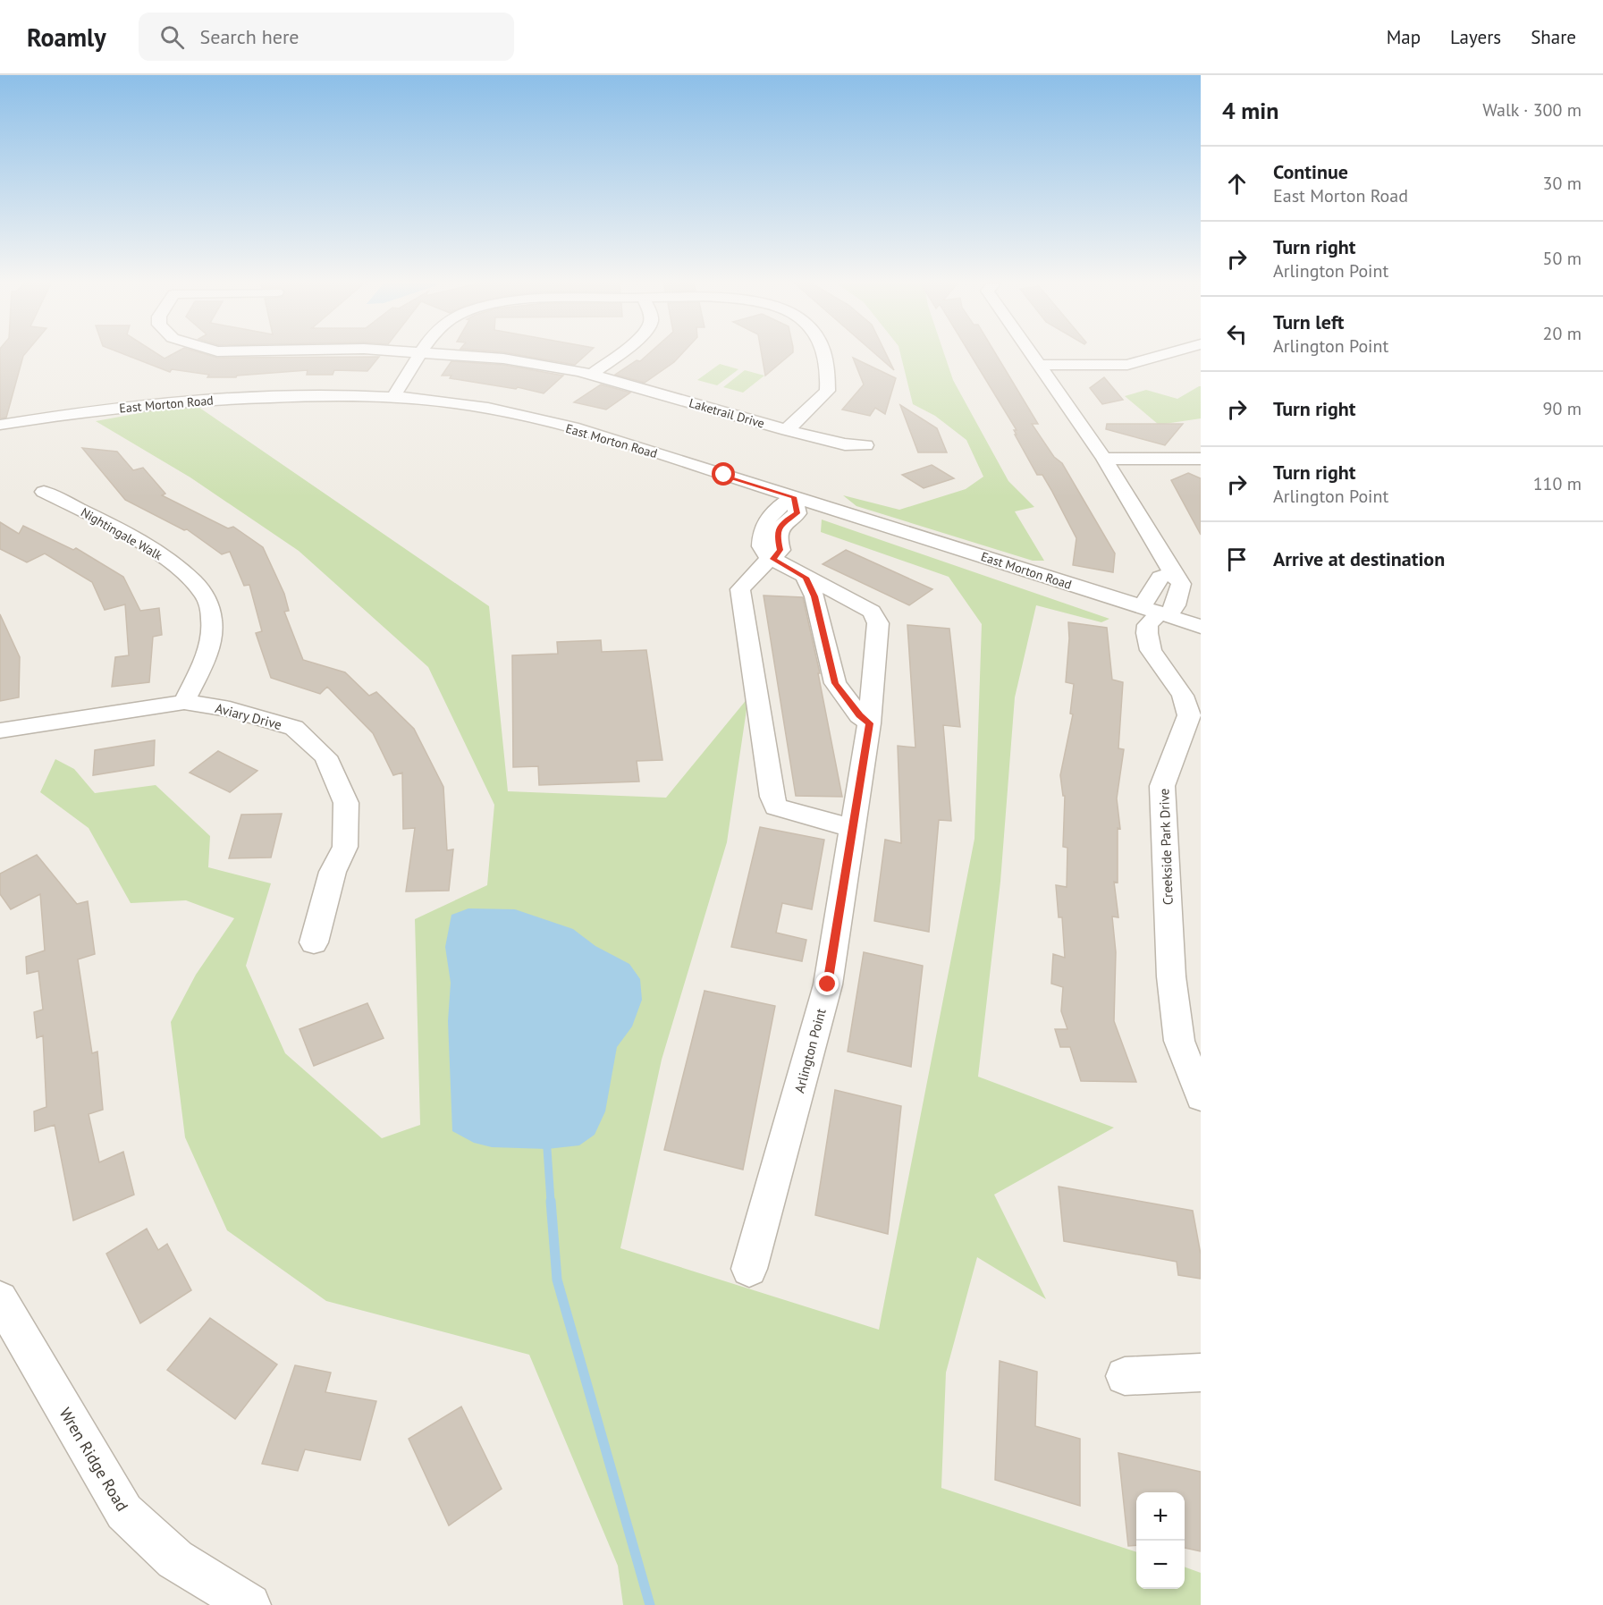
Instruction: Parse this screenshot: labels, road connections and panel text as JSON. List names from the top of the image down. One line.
{"streets":{"street":["East Morton Road","Laketrail Drive","Nightingale Walk","Aviary Drive","Creekside Park Drive","Arlington Point","Wren Ridge Road"]},"crossings":[["East Morton Road","Creekside Park Drive"],["Nightingale Walk","Aviary Drive"]],"page":{"header":"Roamly","search":"Search here","nav":["Map","Layers","Share"],"heading":["4 min","Walk · 300 m"],"list":[["Continue","East Morton Road","30 m"],["Turn right","Arlington Point","50 m"],["Turn left","Arlington Point","20 m"],["Turn right","90 m"],["Turn right","Arlington Point","110 m"],"Arrive at destination"],"map_buttons":["+","−"]}}
